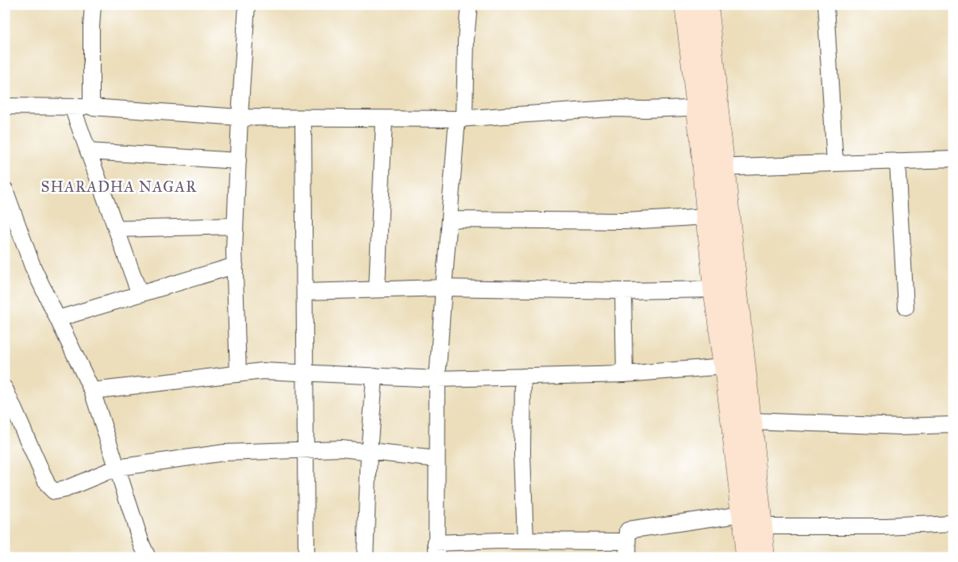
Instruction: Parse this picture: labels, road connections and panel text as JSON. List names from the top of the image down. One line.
{"districts":["SHARADHA NAGAR"]}
